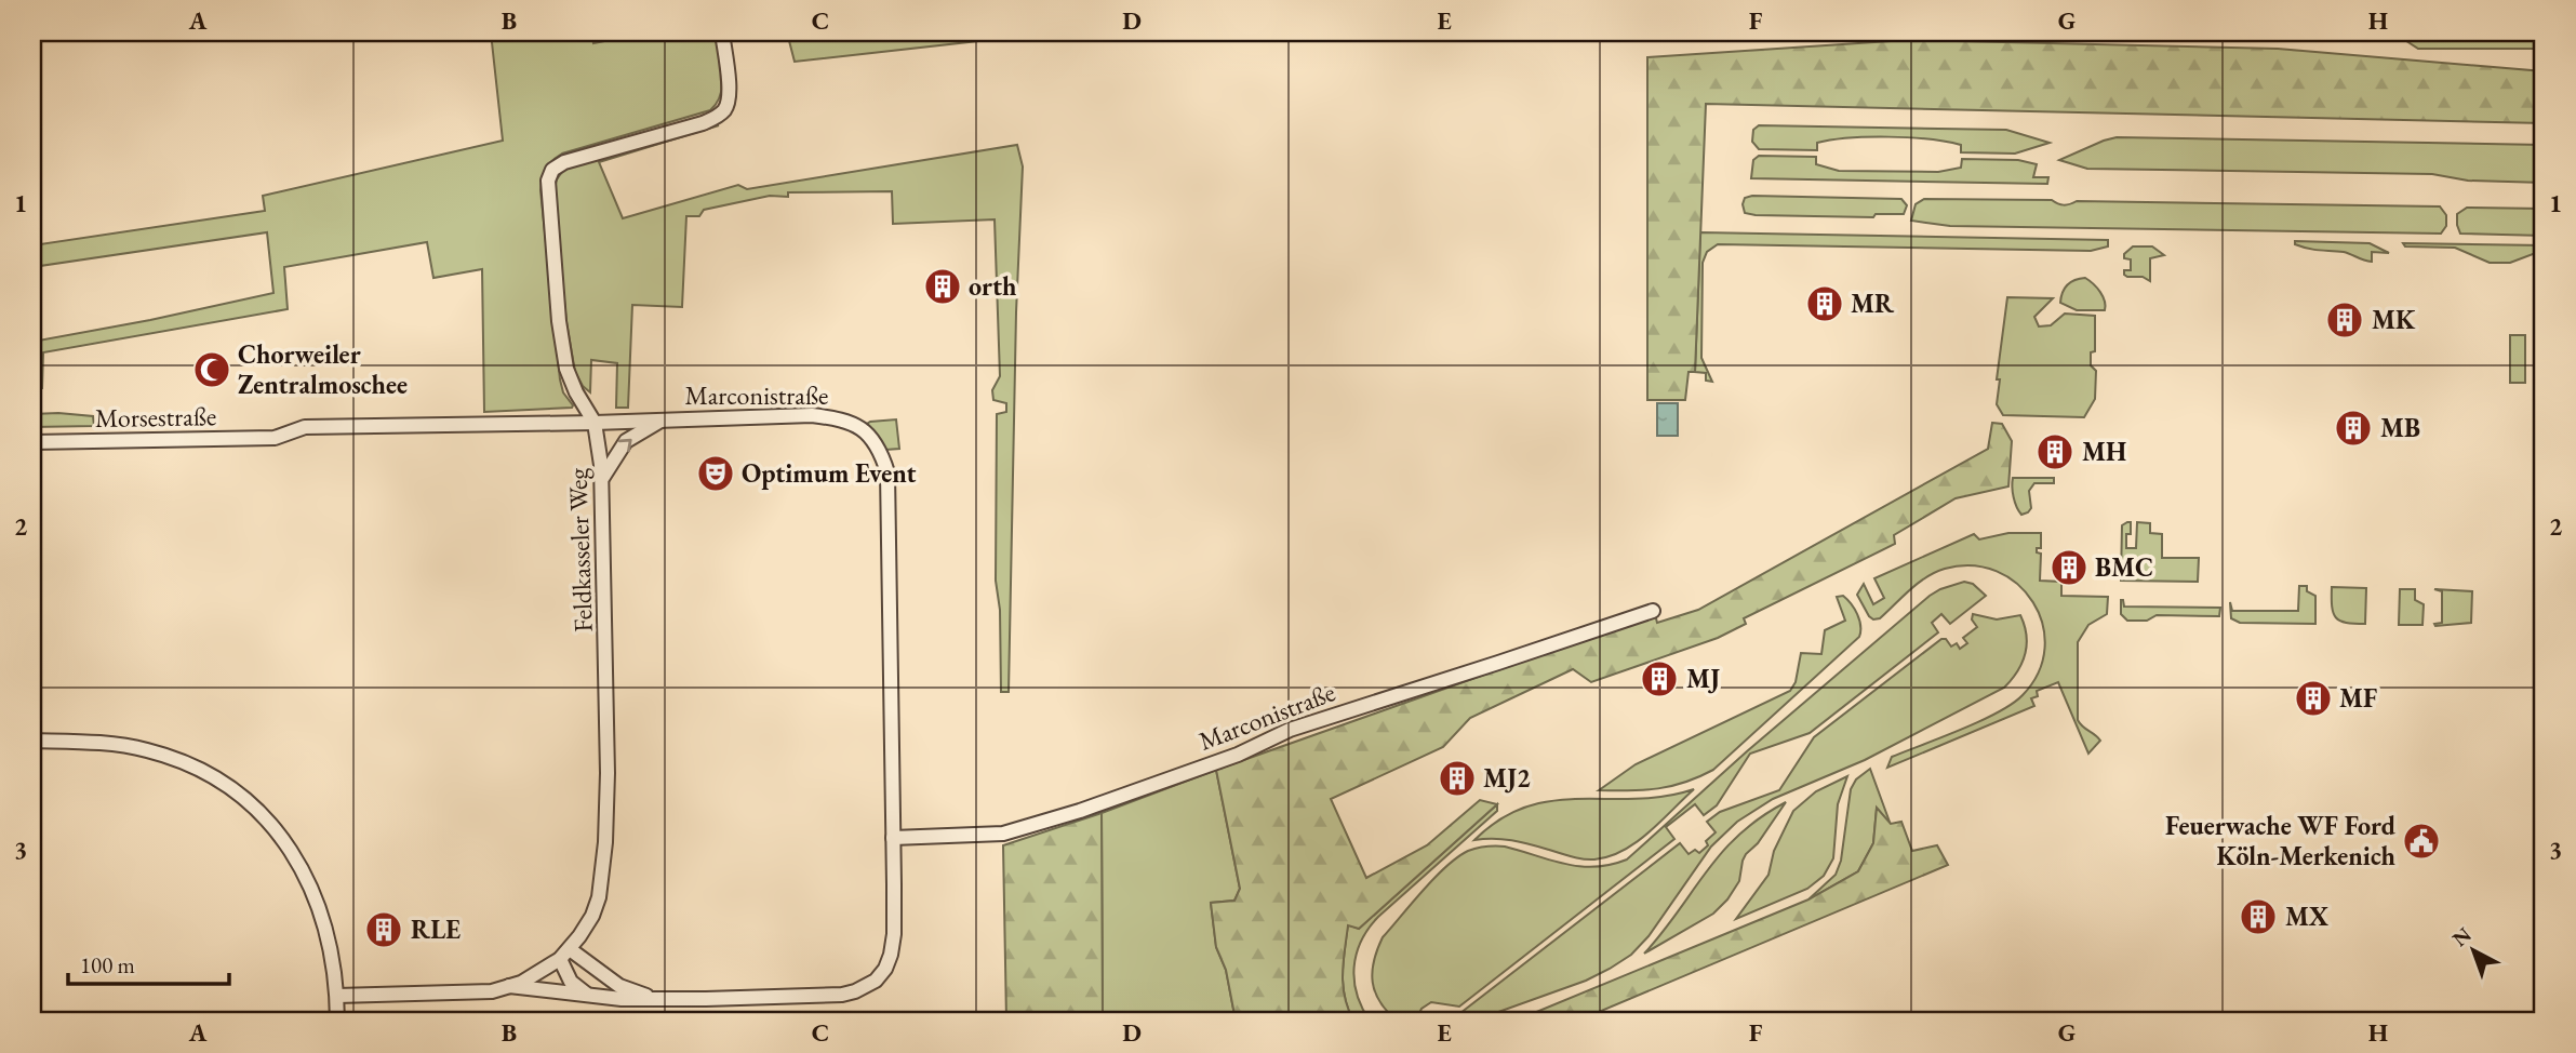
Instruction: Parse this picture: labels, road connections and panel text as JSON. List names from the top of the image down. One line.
{"streets":{"street":["Marconistraße","Morsestraße","Feldkasseler Weg"]},"crossings":[["Marconistraße","Morsestraße"],["Marconistraße","Feldkasseler Weg"],["Morsestraße","Feldkasseler Weg"]],"places":{"building":["orth","MR","MK","MB","MH","BMC","MJ","MF","MJ2","MX","RLE"],"mosque":["Chorweiler Zentralmoschee"],"theatre":["Optimum Event"],"public building":["Feuerwache WF Ford Köln-Merkenich"]},"scale_bar":"100 m","north":"top left","grid":{"columns":["A","B","C","D","E","F","G","H"],"rows":["1","2","3"]}}
